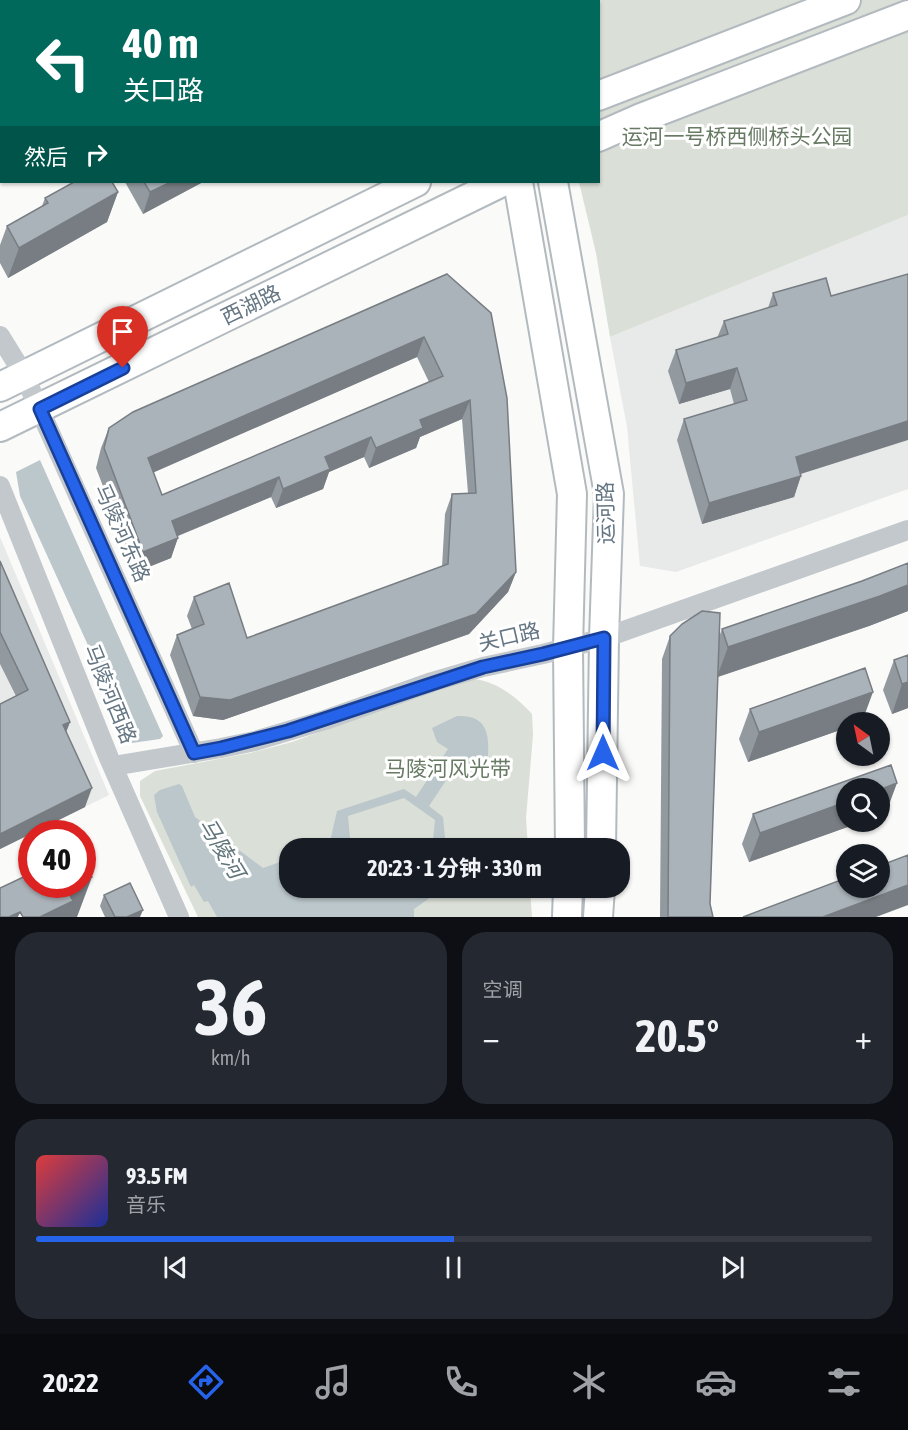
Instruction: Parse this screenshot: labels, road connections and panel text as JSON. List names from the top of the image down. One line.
{"streets":{"main road":["西湖路","运河路"],"street":["马陵河东路","关口路","马陵河西路"]},"crossings":[["西湖路","马陵河东路"],["运河路","关口路"],["马陵河东路","关口路"],["关口路","马陵河西路"]],"water":["马陵河"],"parks":["运河一号桥西侧桥头公园","马陵河风光带"],"north":"top left","page":{"turn":["40 m","关口路"],"then":"然后","limit":"40","trip":"20:23 · 1 分钟 · 330 m","tile":[["36","km/h"],"空调"],"heat":["−","20.5°","+"],"song":["93.5 FM","音乐"],"tabs":"20:22"}}
